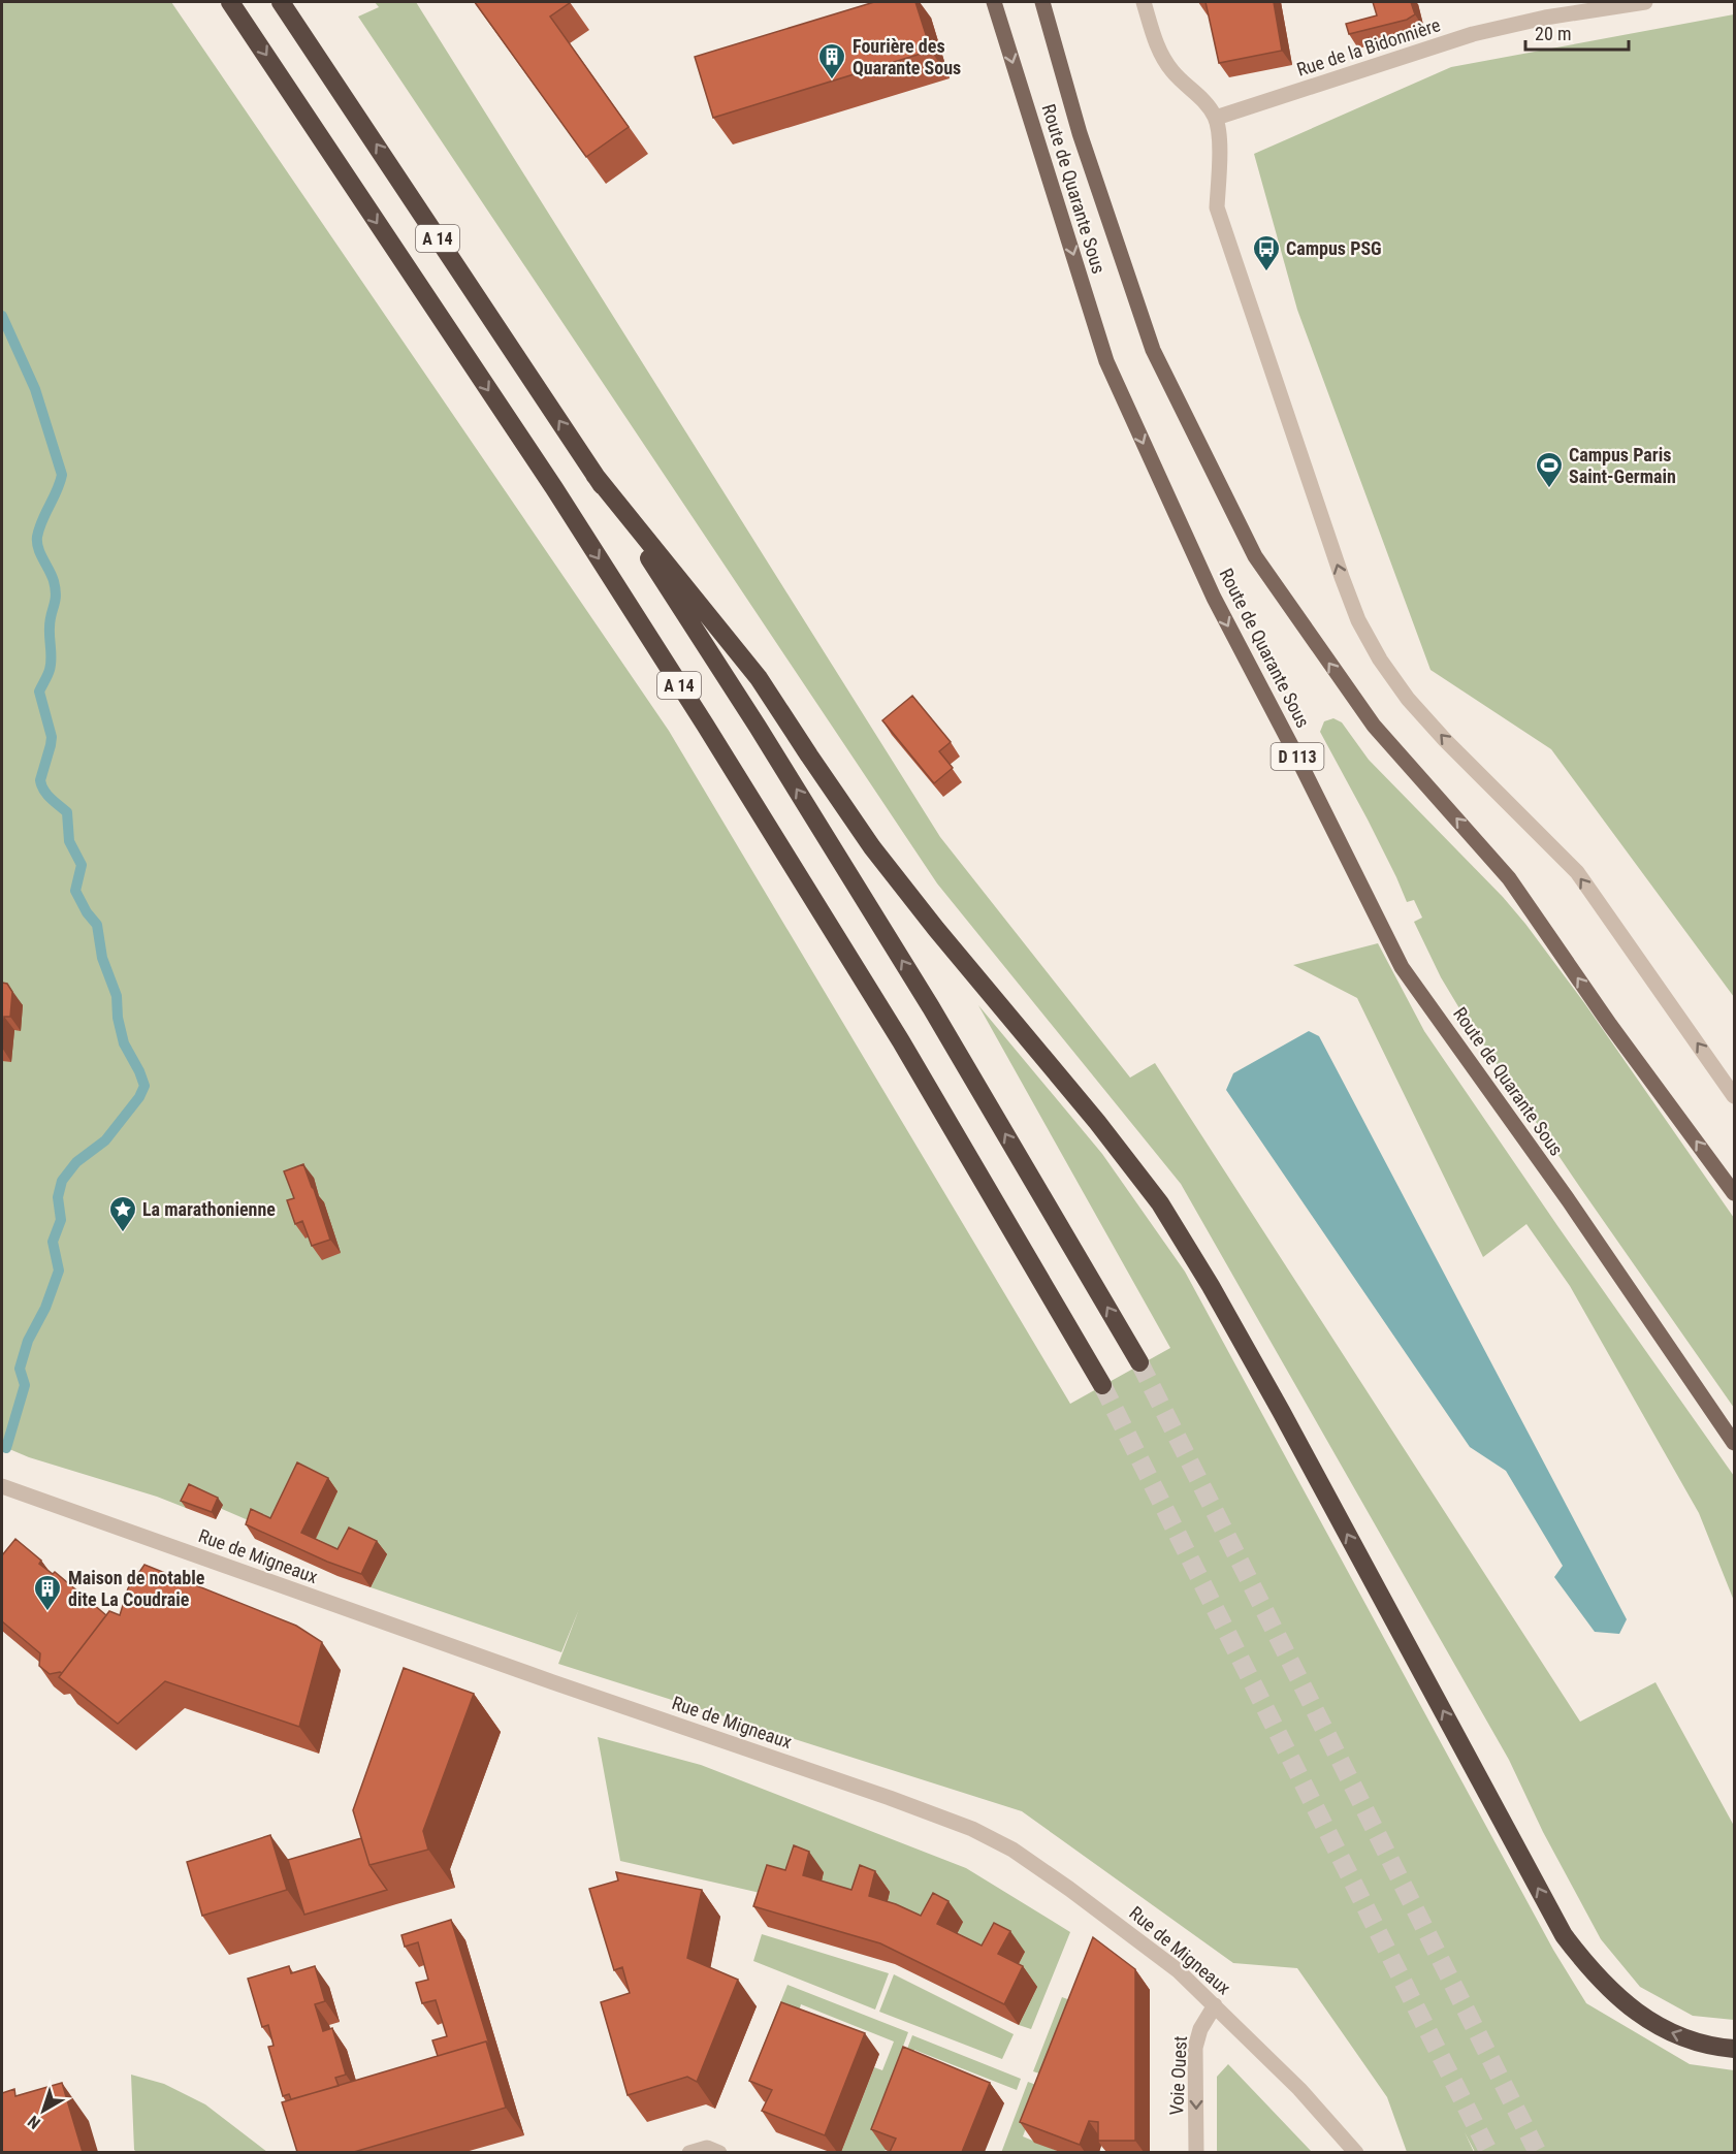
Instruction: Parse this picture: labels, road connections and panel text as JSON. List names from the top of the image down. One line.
{"streets":{"highway":["A 14"],"main road":["Route de Quarante Sous","D 113"],"street":["Rue de la Bidonnière","Rue de Migneaux","Voie Ouest"]},"crossings":[["Rue de Migneaux","Voie Ouest"]],"one_way":["Voie Ouest"],"places":{"building":["Fourière des Quarante Sous","Maison de notable dite La Coudraie"],"bus stop":["Campus PSG"],"sports":["Campus Paris Saint-Germain"],"place":["La marathonienne"]},"scale_bar":"20 m","north":"bottom left"}
